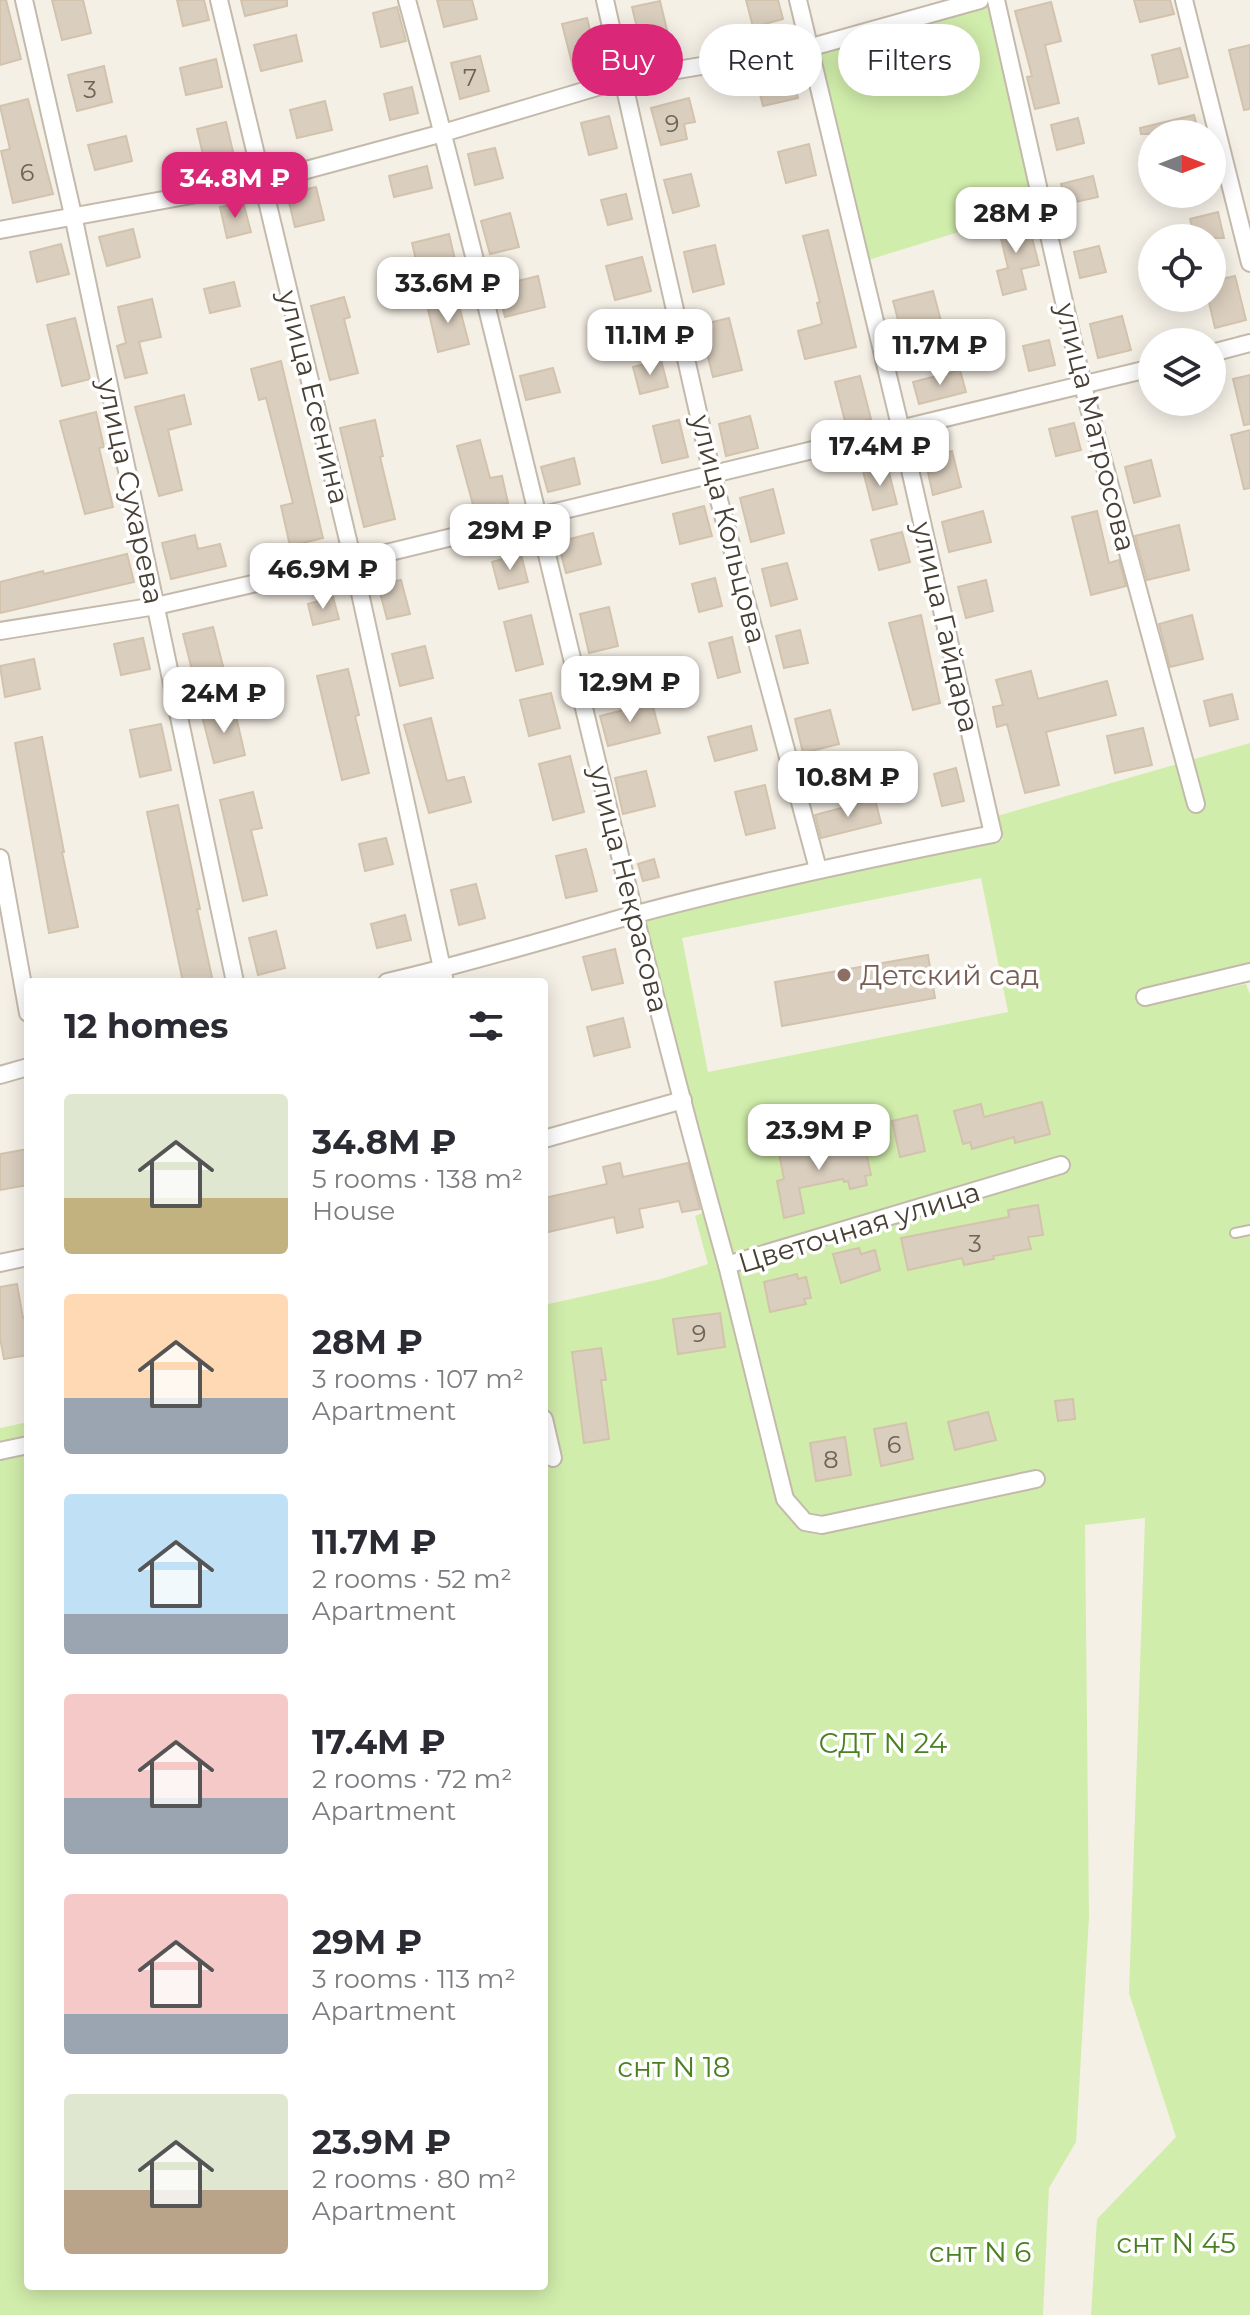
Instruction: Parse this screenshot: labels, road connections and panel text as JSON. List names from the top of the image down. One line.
{"streets":{"street":["улица Есенина","улица Матросова","улица Сухарева","улица Кольцова","улица Гайдара","улица Некрасова","Цветочная улица"]},"crossings":[["улица Кольцова","улица Гайдара"],["улица Некрасова","Цветочная улица"]],"parks":["СДТ N 24","снт N 18","снт N 45","снт N 6"],"places":["Детский сад"],"house_numbers":["7","3","9","6","3","9","6","8"],"north":"right","page":{"chip":["Buy","Rent","Filters"],"price":["34.8M ₽","28M ₽","33.6M ₽","11.1M ₽","11.7M ₽","17.4M ₽","29M ₽","46.9M ₽","12.9M ₽","24M ₽","10.8M ₽","23.9M ₽"],"heading":"12 homes","list":[{"name":"34.8M ₽","note":"5 rooms · 138 m² · House"},{"name":"28M ₽","note":"3 rooms · 107 m² · Apartment"},{"name":"11.7M ₽","note":"2 rooms · 52 m² · Apartment"},{"name":"17.4M ₽","note":"2 rooms · 72 m² · Apartment"},{"name":"29M ₽","note":"3 rooms · 113 m² · Apartment"},{"name":"23.9M ₽","note":"2 rooms · 80 m² · Apartment"}]}}
